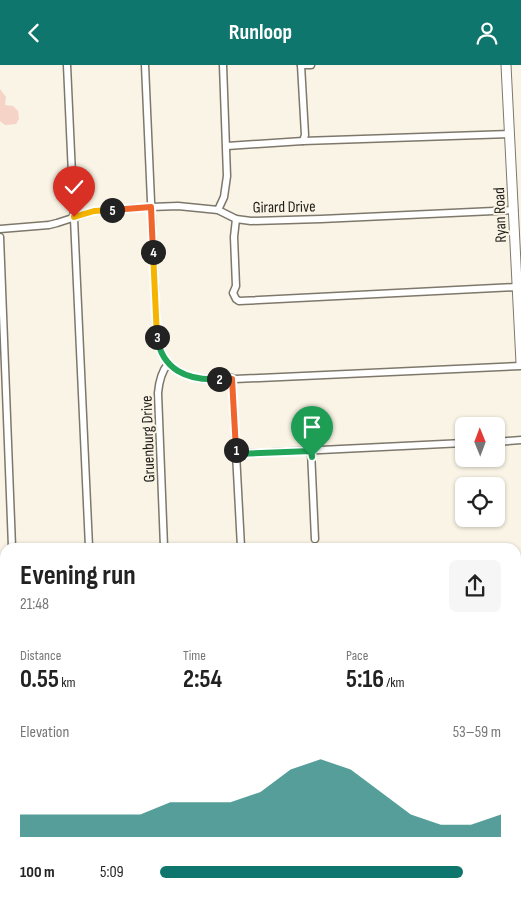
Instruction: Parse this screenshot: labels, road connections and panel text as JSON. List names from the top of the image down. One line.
{"streets":{"main road":["Ryan Road"],"street":["Girard Drive","Gruenburg Drive"]},"crossings":[["Girard Drive","Ryan Road"]],"north":"top","page":{"header":"Runloop","pins":["5","4","3","2","1"],"heading":["Evening run","21:48"],"stats":[["Distance","0.55 km"],["Time","2:54"],["Pace","5:16 /km"]],"chart":["Elevation","53–59 m"],"list":[{"name":"100 m","note":"5:09"}]}}
